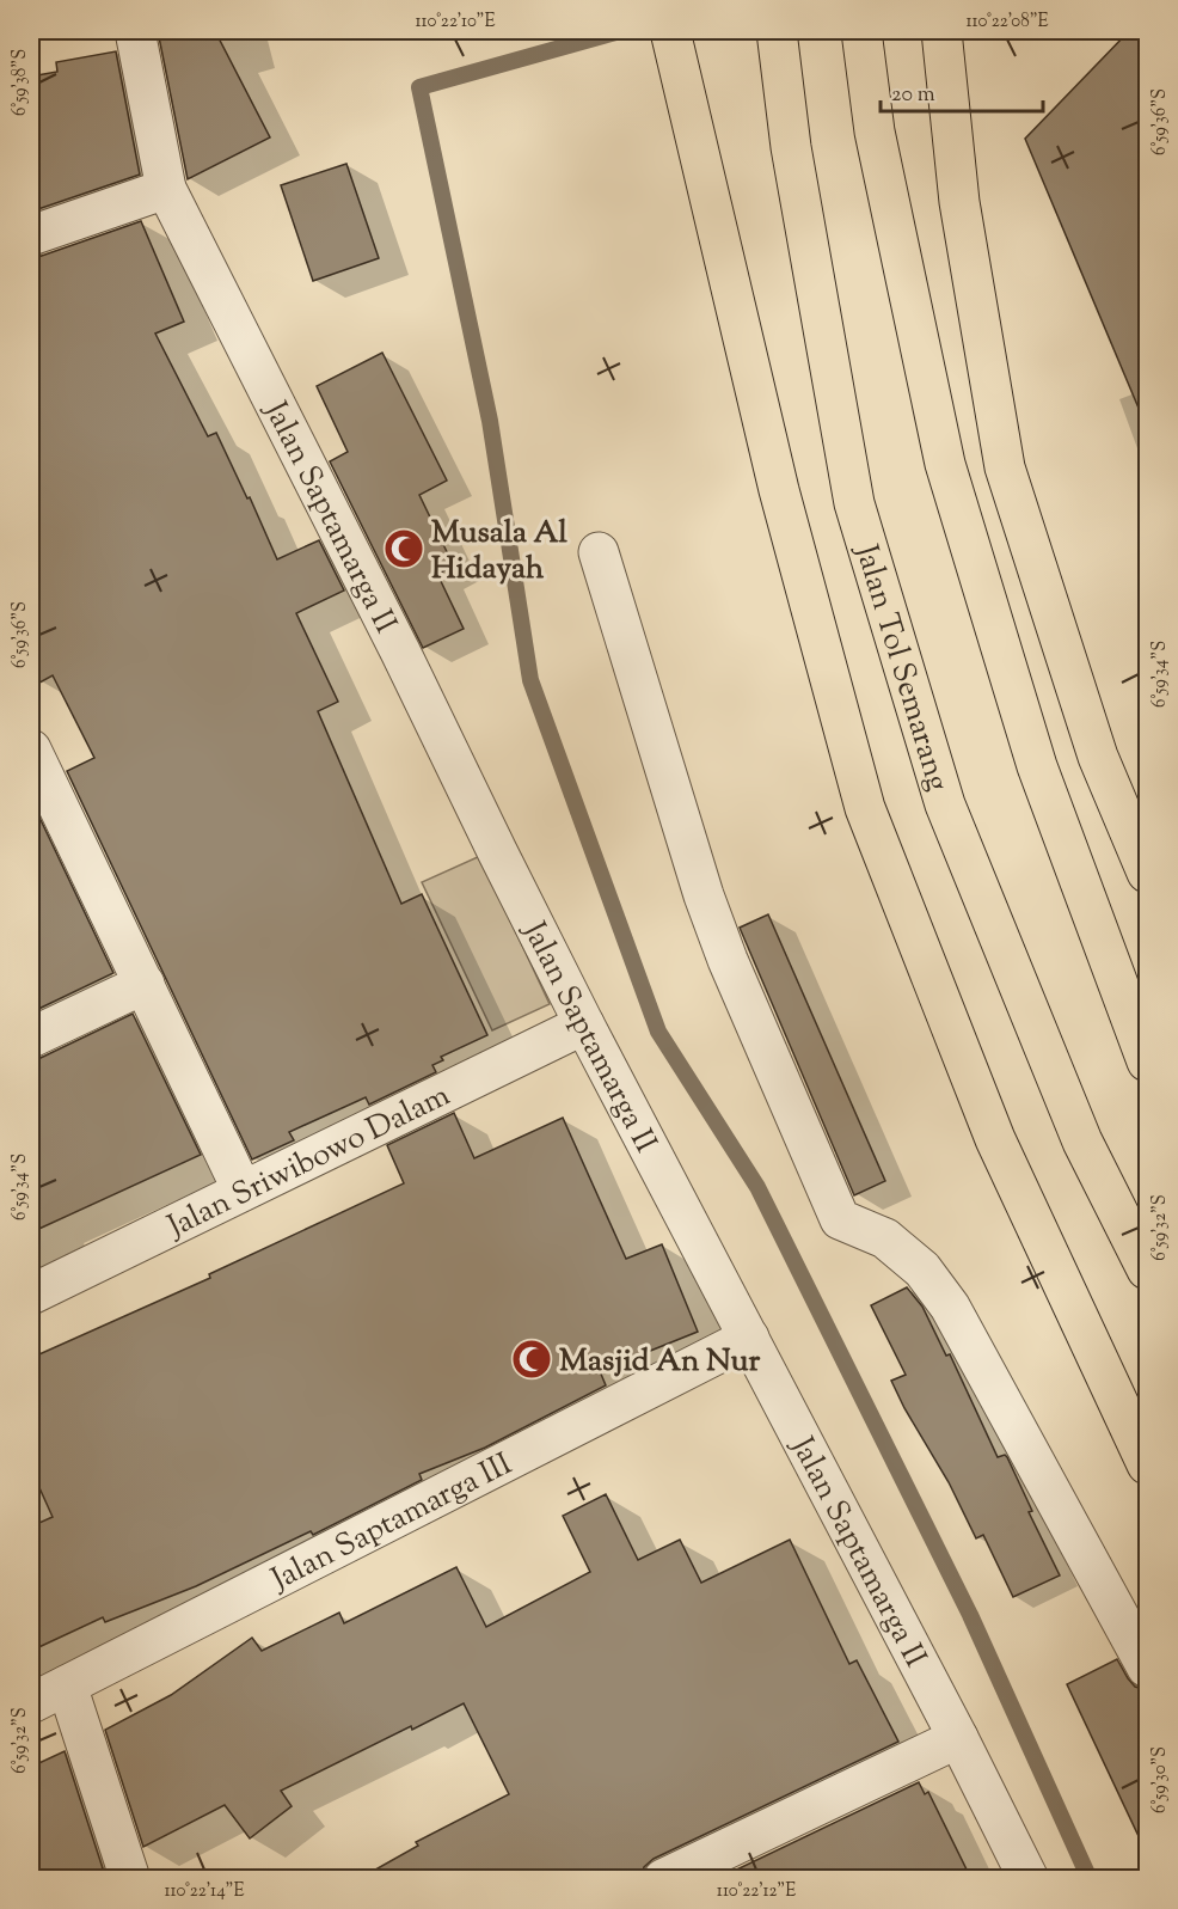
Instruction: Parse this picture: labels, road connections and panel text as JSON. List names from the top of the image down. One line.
{"streets":{"highway":["Jalan Tol Semarang"],"street":["Jalan Saptamarga II","Jalan Sriwibowo Dalam","Jalan Saptamarga III"]},"crossings":[["Jalan Saptamarga II","Jalan Sriwibowo Dalam"],["Jalan Saptamarga II","Jalan Saptamarga III"]],"places":{"mosque":["Musala Al Hidayah","Masjid An Nur"]},"scale_bar":"20 m","coordinates":["110°22'10\"E","110°22'08\"E","6°59'38\"S","6°59'36\"S","6°59'34\"S","6°59'32\"S","6°59'30\"S","110°22'14\"E","110°22'12\"E"]}
